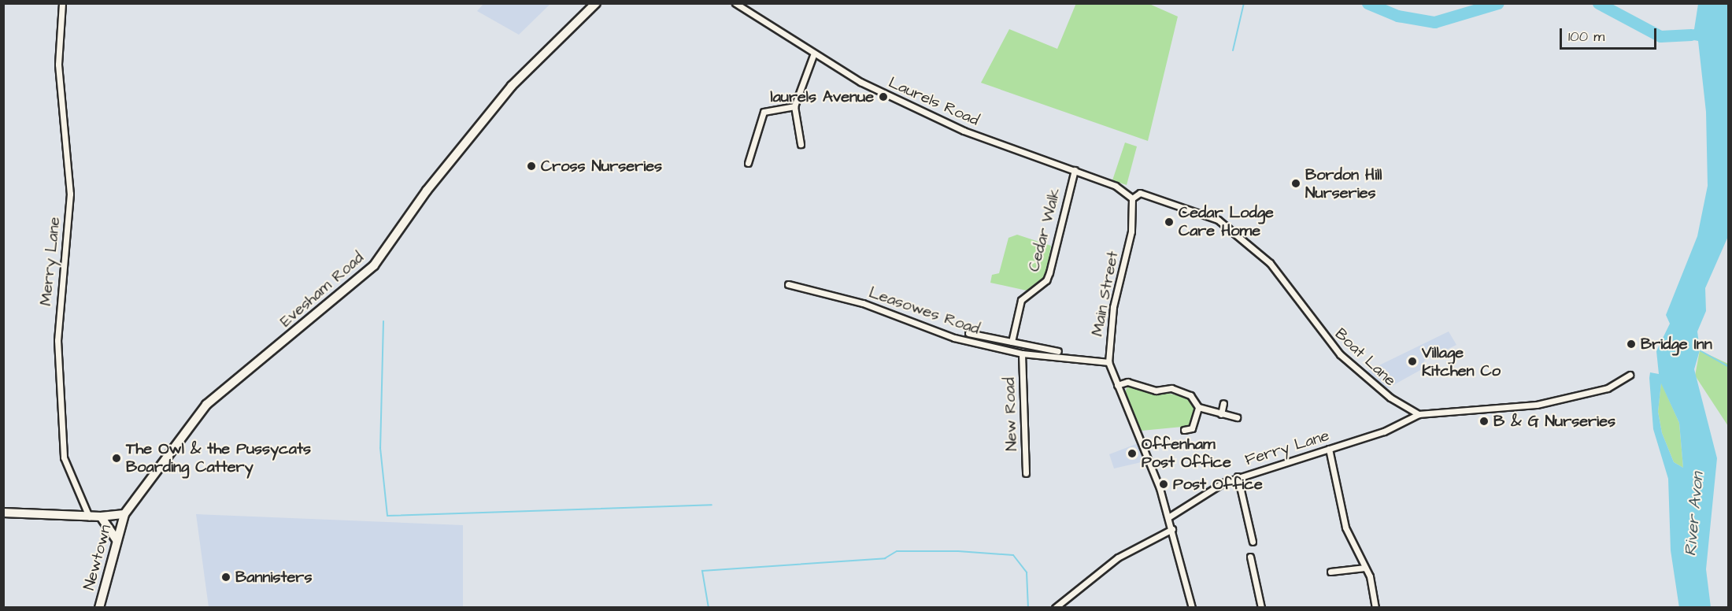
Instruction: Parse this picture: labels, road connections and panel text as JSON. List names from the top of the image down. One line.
{"streets":{"main road":["Evesham Road","Newtown"],"street":["Laurels Road","Cedar Walk","Merry Lane","Main Street","Leasowes Road","Boat Lane","New Road","Ferry Lane"]},"crossings":[["Laurels Road","Cedar Walk"],["Laurels Road","Main Street"],["Laurels Road","Boat Lane"],["Evesham Road","Newtown"],["Main Street","Leasowes Road"],["Main Street","Boat Lane"],["Main Street","Ferry Lane"],["Leasowes Road","New Road"],["Boat Lane","Ferry Lane"]],"water":["River Avon"],"places":["laurels Avenue","Cross Nurseries","Bordon Hill Nurseries","Cedar Lodge Care Home","Bridge Inn","Village Kitchen Co","B & G Nurseries","Offenham Post Office","The Owl & the Pussycats Boarding Cattery","Post Office","Bannisters"],"scale_bar":"100 m"}
